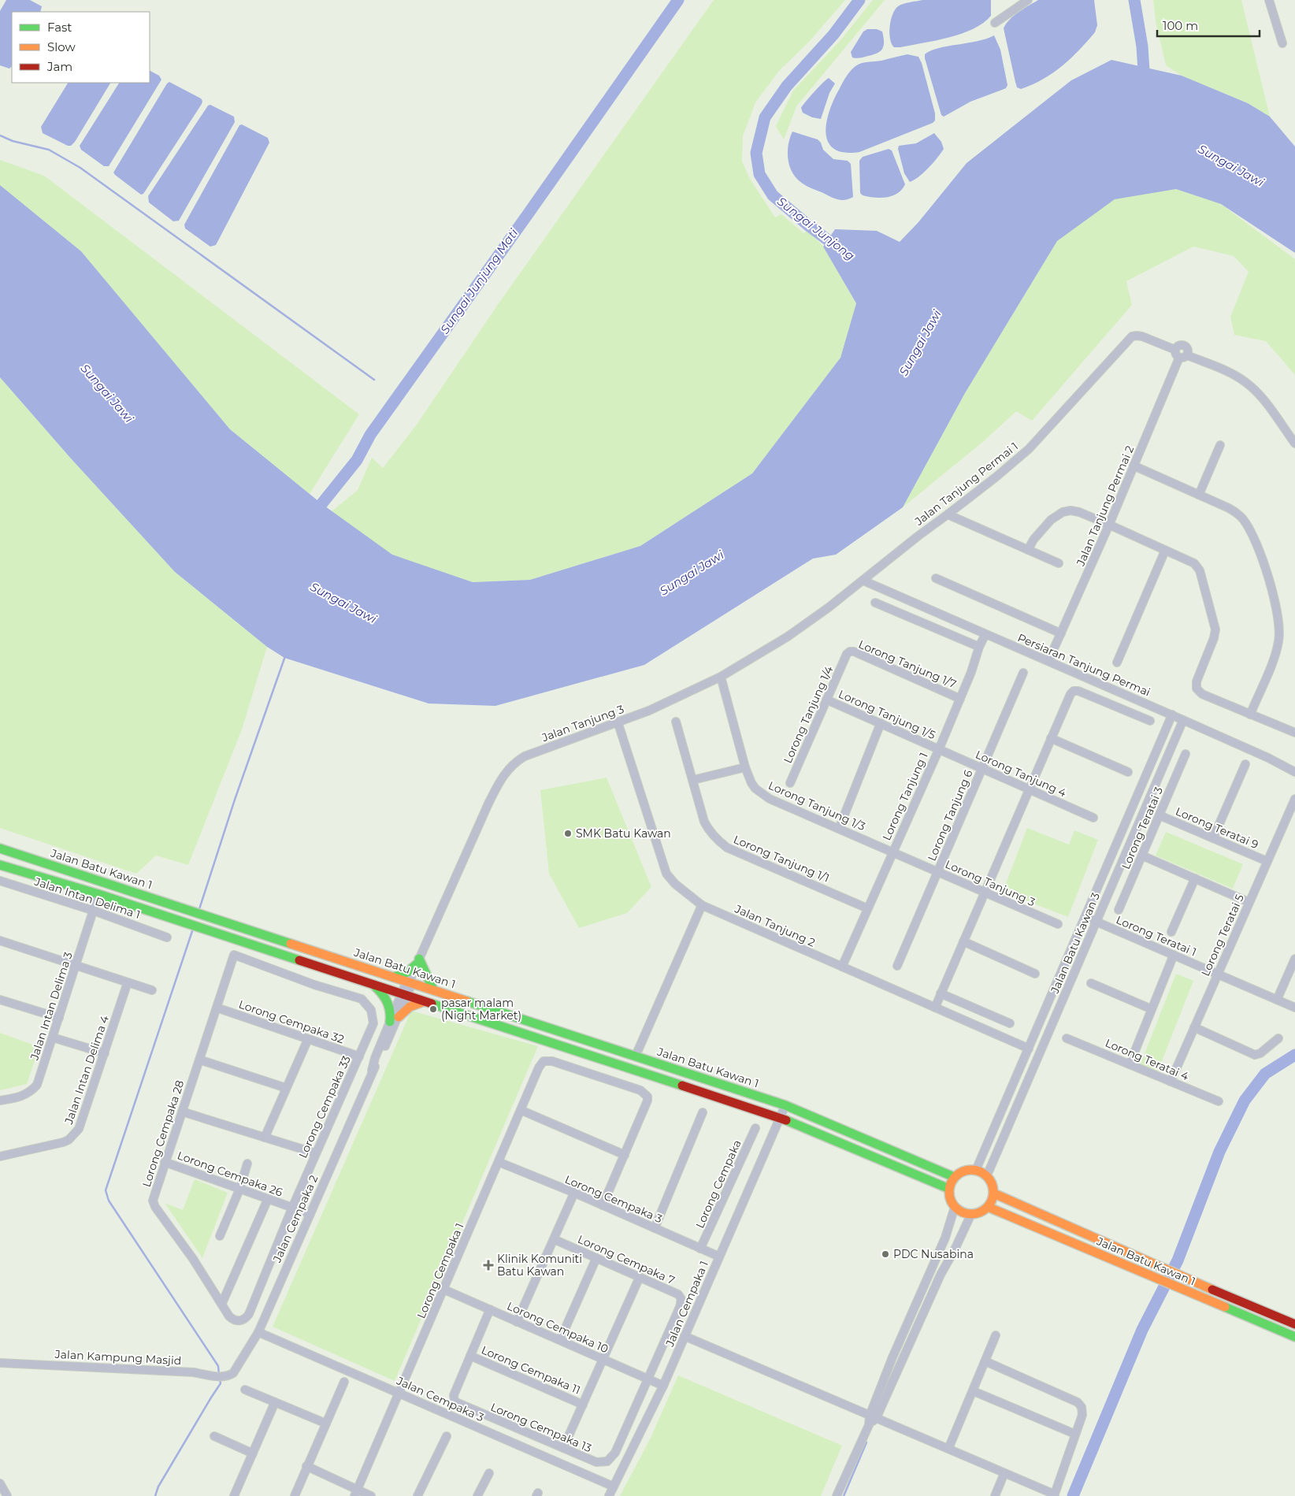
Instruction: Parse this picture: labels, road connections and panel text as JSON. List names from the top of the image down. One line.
{"streets":{"street":["Jalan Tanjung Permai 1","Jalan Tanjung Permai 2","Lorong Tanjung 1/7","Persiaran Tanjung Permai","Lorong Tanjung 1/4","Lorong Tanjung 1/5","Jalan Tanjung 3","Lorong Tanjung 4","Lorong Tanjung 1","Lorong Tanjung 1/3","Lorong Tanjung 6","Lorong Teratai 3","Lorong Teratai 9","Lorong Tanjung 1/1","Jalan Batu Kawan 1","Lorong Tanjung 3","Jalan Intan Delima 1","Jalan Tanjung 2","Lorong Teratai 5","Lorong Teratai 1","Jalan Batu Kawan 3","Jalan Intan Delima 3","Lorong Cempaka 32","Lorong Teratai 4","Jalan Intan Delima 4","Lorong Cempaka 33","Lorong Cempaka 28","Lorong Cempaka 26","Lorong Cempaka","Lorong Cempaka 3","Jalan Cempaka 2","Lorong Cempaka 7","Lorong Cempaka 1","Jalan Cempaka 1","Lorong Cempaka 10","Jalan Kampung Masjid","Lorong Cempaka 11","Jalan Cempaka 3","Lorong Cempaka 13"]},"crossings":[["Jalan Tanjung Permai 1","Jalan Tanjung Permai 2"],["Jalan Tanjung Permai 1","Persiaran Tanjung Permai"],["Jalan Tanjung Permai 1","Jalan Tanjung 3"],["Jalan Tanjung Permai 2","Persiaran Tanjung Permai"],["Lorong Tanjung 1/7","Lorong Tanjung 1/4"],["Lorong Tanjung 1/7","Lorong Tanjung 1"],["Persiaran Tanjung Permai","Jalan Tanjung 3"],["Persiaran Tanjung Permai","Lorong Tanjung 1"],["Persiaran Tanjung Permai","Jalan Batu Kawan 3"],["Lorong Tanjung 1/4","Lorong Tanjung 1/5"],["Lorong Tanjung 1/5","Lorong Tanjung 4"],["Lorong Tanjung 1/5","Lorong Tanjung 1"],["Jalan Tanjung 3","Lorong Tanjung 1/3"],["Jalan Tanjung 3","Jalan Batu Kawan 1"],["Jalan Tanjung 3","Jalan Tanjung 2"],["Jalan Tanjung 3","Jalan Cempaka 2"],["Lorong Tanjung 4","Lorong Tanjung 1"],["Lorong Tanjung 4","Lorong Tanjung 6"],["Lorong Tanjung 1","Lorong Tanjung 1/3"],["Lorong Tanjung 1","Lorong Tanjung 1/1"],["Lorong Tanjung 1","Lorong Tanjung 3"],["Lorong Tanjung 1","Jalan Tanjung 2"],["Lorong Tanjung 1/3","Lorong Tanjung 3"],["Lorong Tanjung 6","Lorong Tanjung 3"],["Lorong Teratai 3","Lorong Teratai 9"],["Lorong Teratai 9","Lorong Teratai 5"],["Jalan Batu Kawan 1","Jalan Batu Kawan 3"],["Jalan Batu Kawan 1","Jalan Cempaka 2"],["Jalan Batu Kawan 1","Jalan Cempaka 1"],["Jalan Intan Delima 1","Jalan Intan Delima 3"],["Jalan Tanjung 2","Jalan Batu Kawan 3"],["Lorong Teratai 5","Lorong Teratai 1"],["Lorong Teratai 5","Lorong Teratai 4"],["Lorong Teratai 1","Jalan Batu Kawan 3"],["Lorong Cempaka 32","Lorong Cempaka 33"],["Lorong Cempaka 32","Lorong Cempaka 28"],["Lorong Cempaka 33","Lorong Cempaka 28"],["Lorong Cempaka 33","Lorong Cempaka 26"],["Lorong Cempaka 28","Lorong Cempaka 26"],["Lorong Cempaka 26","Jalan Cempaka 2"],["Lorong Cempaka","Lorong Cempaka 3"],["Lorong Cempaka 3","Lorong Cempaka 1"],["Lorong Cempaka 3","Jalan Cempaka 1"],["Jalan Cempaka 2","Jalan Kampung Masjid"],["Jalan Cempaka 2","Jalan Cempaka 3"],["Lorong Cempaka 7","Jalan Cempaka 1"],["Lorong Cempaka 1","Lorong Cempaka 10"],["Lorong Cempaka 1","Jalan Cempaka 3"],["Jalan Cempaka 1","Lorong Cempaka 10"],["Jalan Cempaka 1","Jalan Cempaka 3"],["Jalan Cempaka 1","Lorong Cempaka 13"],["Lorong Cempaka 11","Lorong Cempaka 13"]],"water":["Sungai Jawi","Sungai Junjong","Sungai Junjung Mati"],"places":{"other":["SMK Batu Kawan","pasar malam (Night Market)","PDC Nusabina"],"health":["Klinik Komuniti Batu Kawan"]},"legend":["Fast","Slow","Jam"],"scale_bar":"100 m"}
